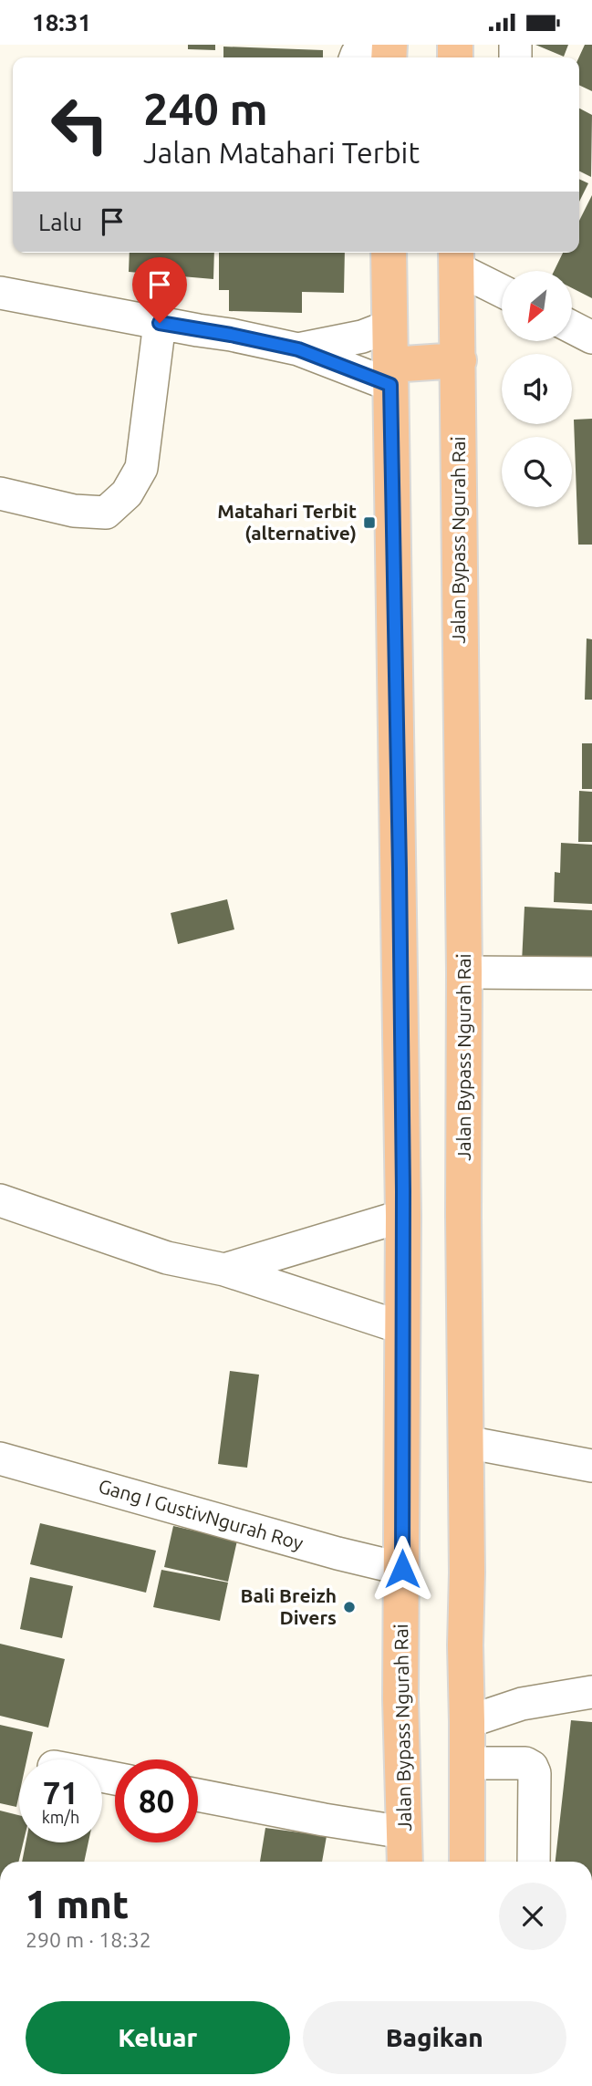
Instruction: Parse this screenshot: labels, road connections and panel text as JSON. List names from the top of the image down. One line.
{"streets":{"highway":["Jalan Bypass Ngurah Rai"],"street":["Gang I GustivNgurah Roy"]},"crossings":[["Jalan Bypass Ngurah Rai","Gang I GustivNgurah Roy"]],"places":{"transit":["Matahari Terbit (alternative)"],"other":["Bali Breizh Divers"]},"north":"bottom left","page":{"status":"18:31","turn":["240 m","Jalan Matahari Terbit"],"then":"Lalu","speed":"71 km/h","limit":"80","heading":["1 mnt","290 m · 18:32"],"buttons":["Keluar","Bagikan"]}}
